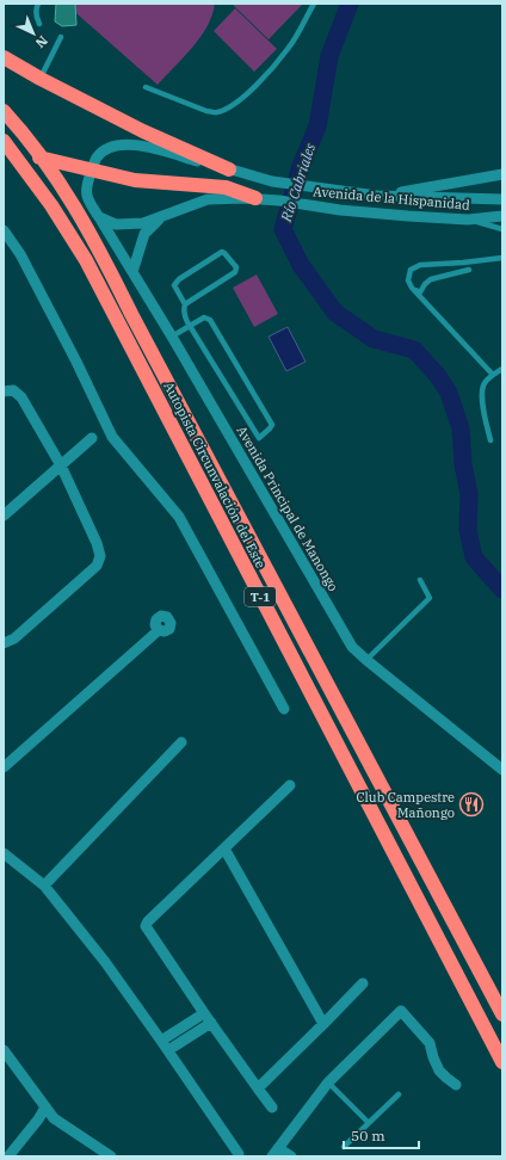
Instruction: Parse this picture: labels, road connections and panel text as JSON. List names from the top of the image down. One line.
{"streets":{"highway":["Autopista Circunvalación del Este","T-1"],"street":["Avenida de la Hispanidad","Avenida Principal de Manongo"]},"crossings":[["Avenida de la Hispanidad","Avenida Principal de Manongo"]],"water":["Río Cabriales"],"places":{"restaurant":["Club Campestre Mañongo"]},"scale_bar":"50 m","north":"bottom right"}
